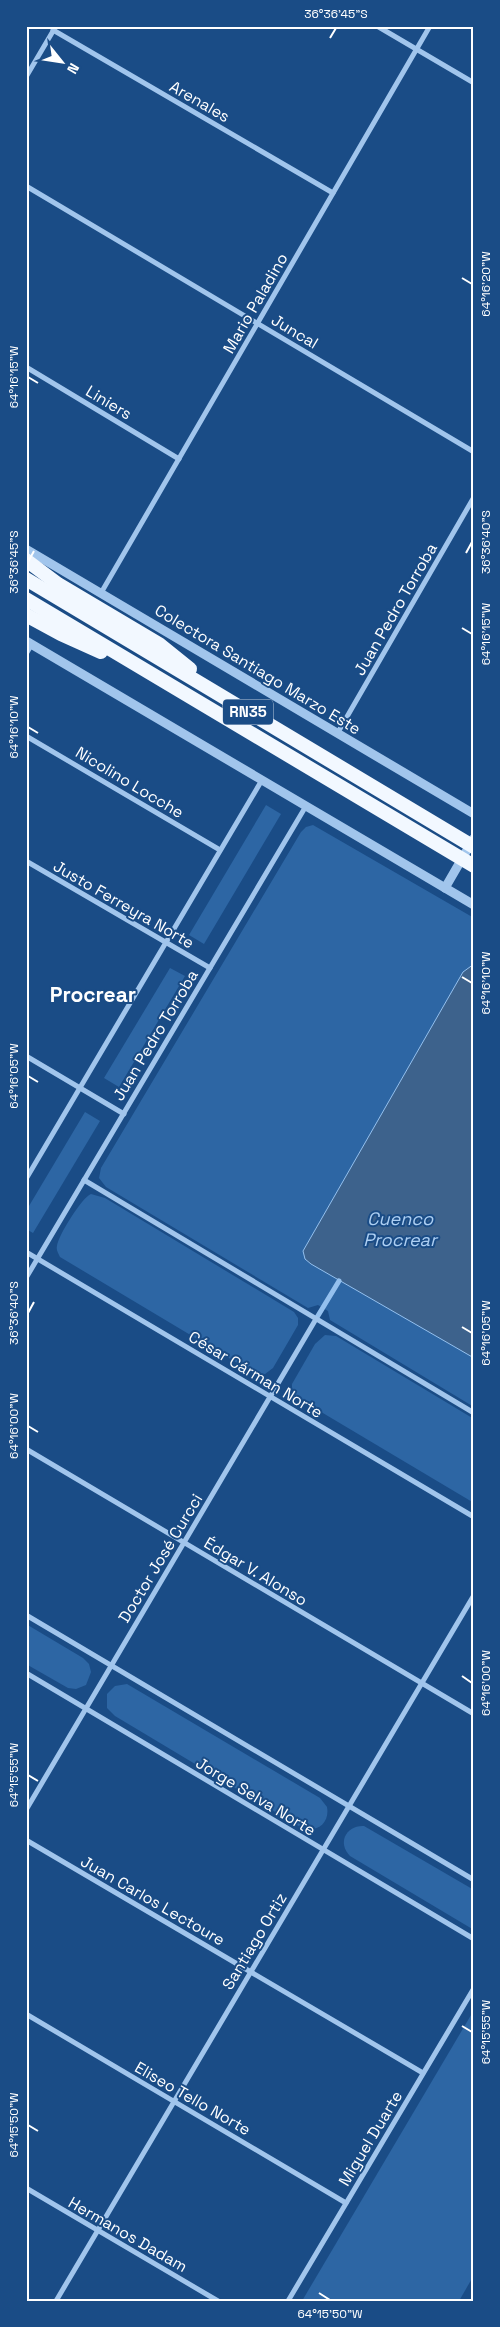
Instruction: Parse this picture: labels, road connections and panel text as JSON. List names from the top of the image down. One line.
{"streets":{"highway":["RN35"],"street":["Arenales","Mario Paladino","Juncal","Liniers","Juan Pedro Torroba","Colectora Santiago Marzo Este","Nicolino Locche","Justo Ferreyra Norte","César Cárman Norte","Doctor José Curcci","Édgar V. Alonso","Jorge Selva Norte","Juan Carlos Lectoure","Santiago Ortiz","Eliseo Tello Norte","Miguel Duarte","Hermanos Dadam"]},"crossings":[["Arenales","Mario Paladino"],["Mario Paladino","Juncal"],["Mario Paladino","Liniers"],["Mario Paladino","Colectora Santiago Marzo Este"],["Juan Pedro Torroba","Colectora Santiago Marzo Este"],["Juan Pedro Torroba","Justo Ferreyra Norte"],["Juan Pedro Torroba","César Cárman Norte"],["César Cárman Norte","Doctor José Curcci"],["Doctor José Curcci","Édgar V. Alonso"],["Doctor José Curcci","Jorge Selva Norte"],["Édgar V. Alonso","Santiago Ortiz"],["Jorge Selva Norte","Santiago Ortiz"],["Juan Carlos Lectoure","Santiago Ortiz"],["Juan Carlos Lectoure","Miguel Duarte"],["Santiago Ortiz","Eliseo Tello Norte"],["Santiago Ortiz","Hermanos Dadam"],["Eliseo Tello Norte","Miguel Duarte"]],"districts":["Procrear"],"water":["Cuenco Procrear"],"north":"bottom right","coordinates":["36°36'45\"S","64°16'20\"W","64°16'15\"W","36°36'40\"S","64°16'10\"W","64°16'05\"W","64°16'00\"W","64°15'55\"W","64°15'50\"W"]}
